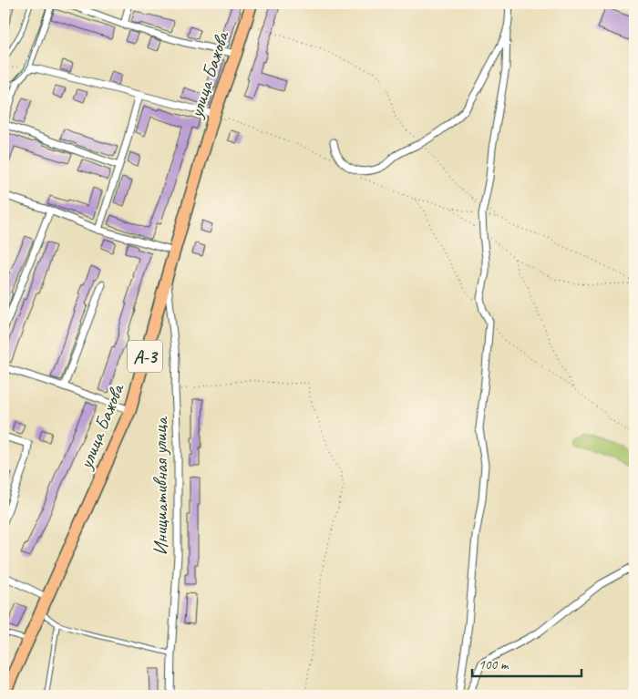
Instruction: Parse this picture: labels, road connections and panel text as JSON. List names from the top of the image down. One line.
{"streets":{"highway":["улица Бажова","A-3"],"street":["Инициативная улица"]},"crossings":[["улица Бажова","Инициативная улица"]],"scale_bar":"100 m"}
